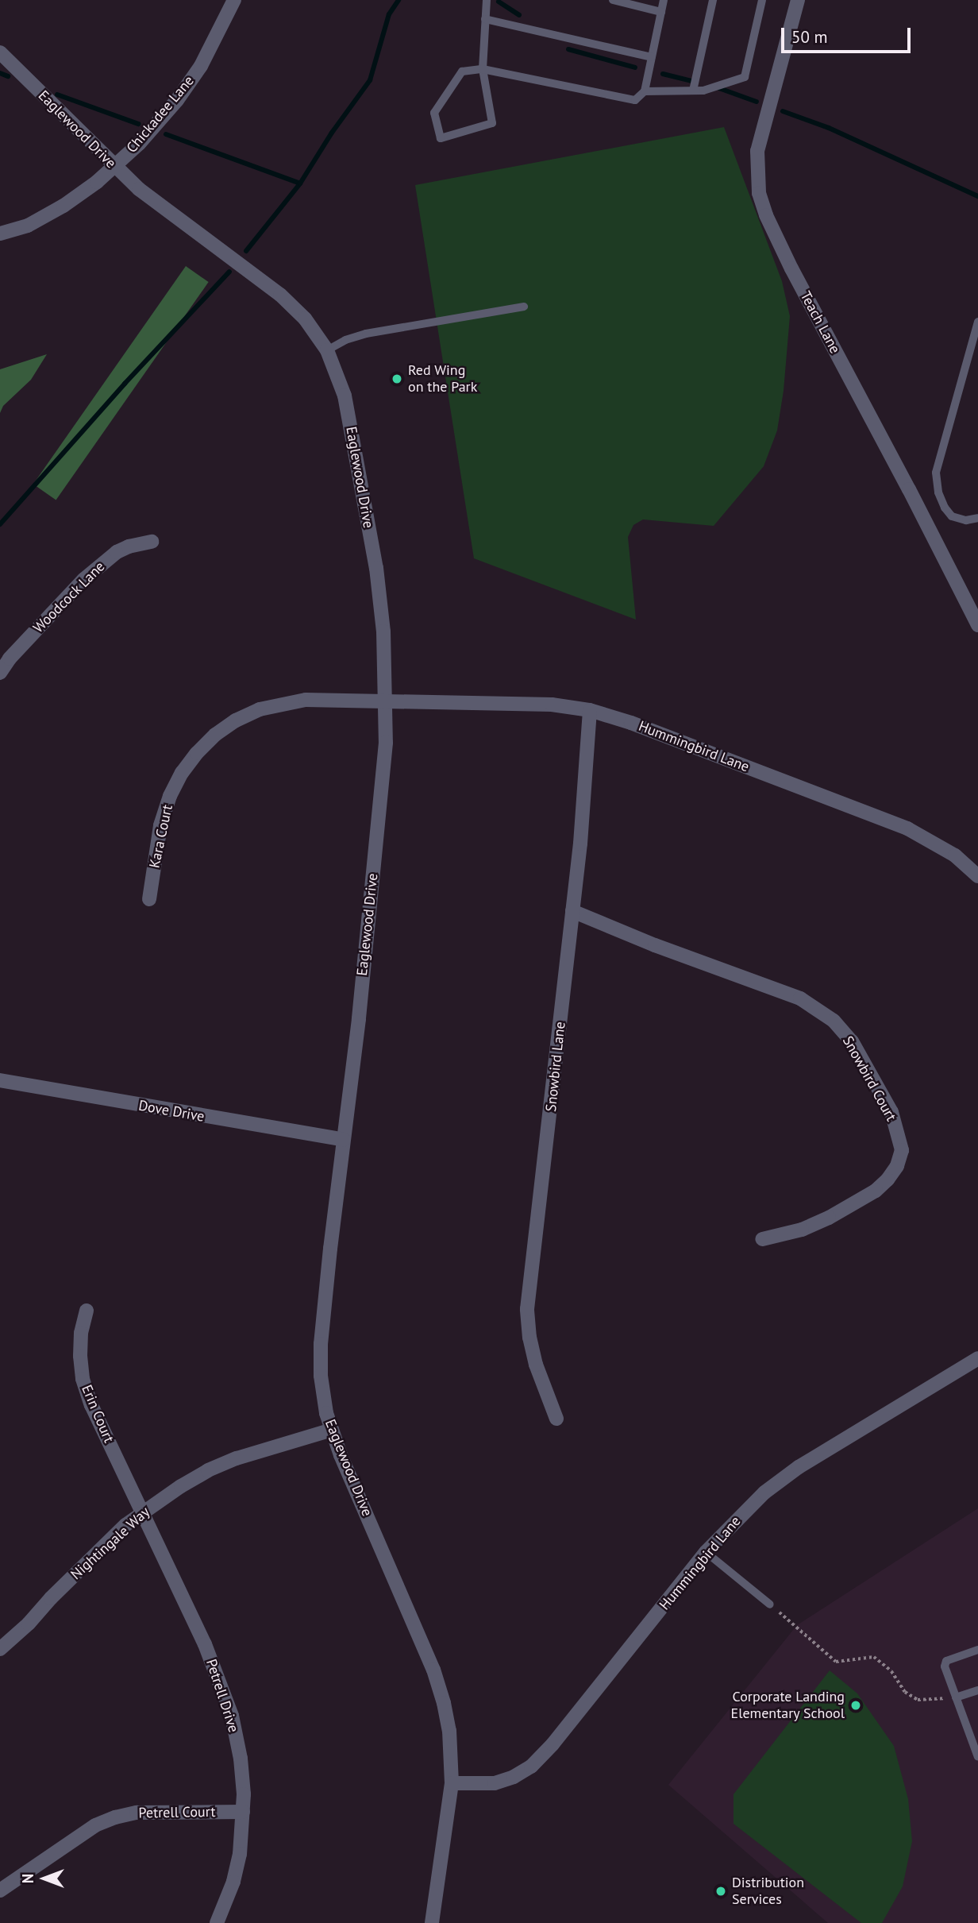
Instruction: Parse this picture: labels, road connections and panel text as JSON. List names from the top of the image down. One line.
{"streets":{"street":["Chickadee Lane","Eaglewood Drive","Teach Lane","Woodcock Lane","Hummingbird Lane","Kara Court","Snowbird Lane","Snowbird Court","Dove Drive","Erin Court","Nightingale Way","Petrell Drive","Petrell Court"]},"crossings":[["Chickadee Lane","Eaglewood Drive"],["Eaglewood Drive","Hummingbird Lane"],["Eaglewood Drive","Kara Court"],["Eaglewood Drive","Dove Drive"],["Eaglewood Drive","Nightingale Way"],["Hummingbird Lane","Kara Court"],["Hummingbird Lane","Snowbird Lane"],["Snowbird Lane","Snowbird Court"],["Erin Court","Nightingale Way"],["Erin Court","Petrell Drive"],["Nightingale Way","Petrell Drive"],["Petrell Drive","Petrell Court"]],"places":["Red Wing on the Park","Corporate Landing Elementary School","Distribution Services"],"scale_bar":"50 m","north":"left"}
